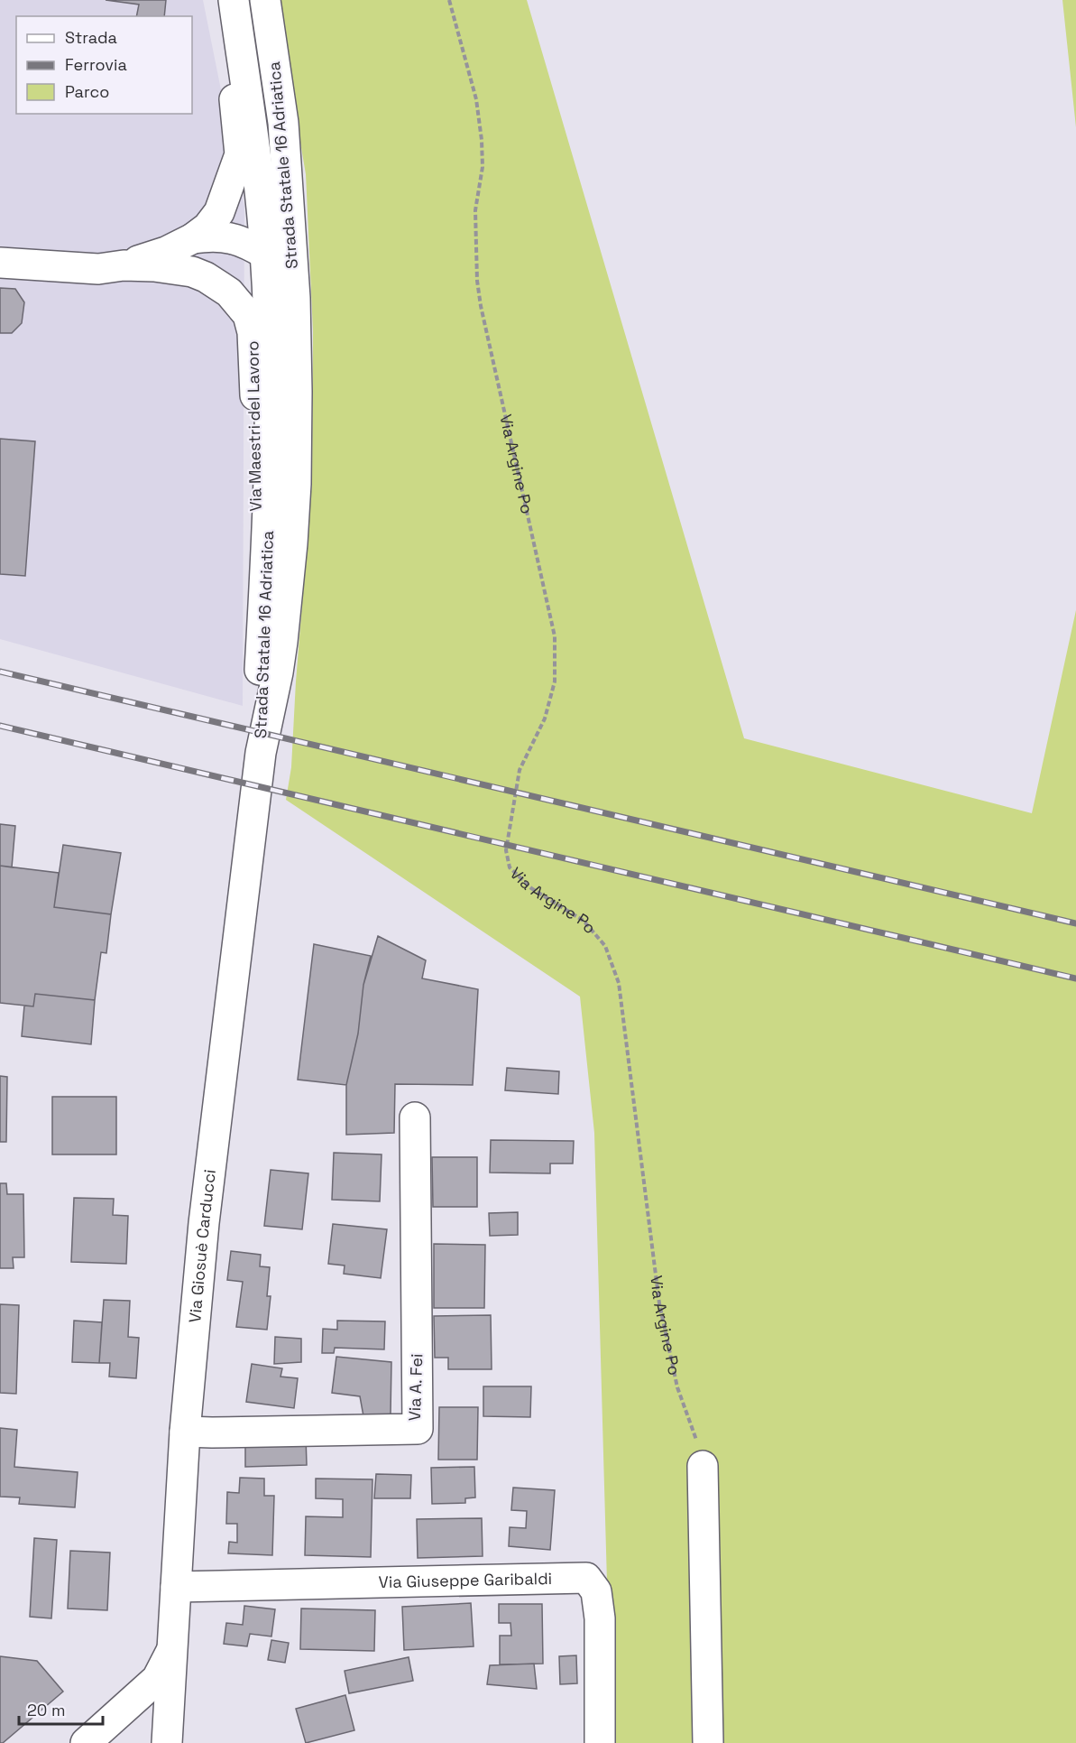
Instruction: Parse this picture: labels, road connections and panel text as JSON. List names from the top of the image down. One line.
{"streets":{"main road":["Strada Statale 16 Adriatica","Via Maestri del Lavoro","Via Giosuè Carducci","Via A. Fei","Via Giuseppe Garibaldi"],"path":["Via Argine Po"]},"crossings":[["Strada Statale 16 Adriatica","Via Maestri del Lavoro"],["Strada Statale 16 Adriatica","Via Giosuè Carducci"],["Via Giosuè Carducci","Via A. Fei"],["Via Giosuè Carducci","Via Giuseppe Garibaldi"]],"legend":["Strada","Ferrovia","Parco"],"scale_bar":"20 m"}
